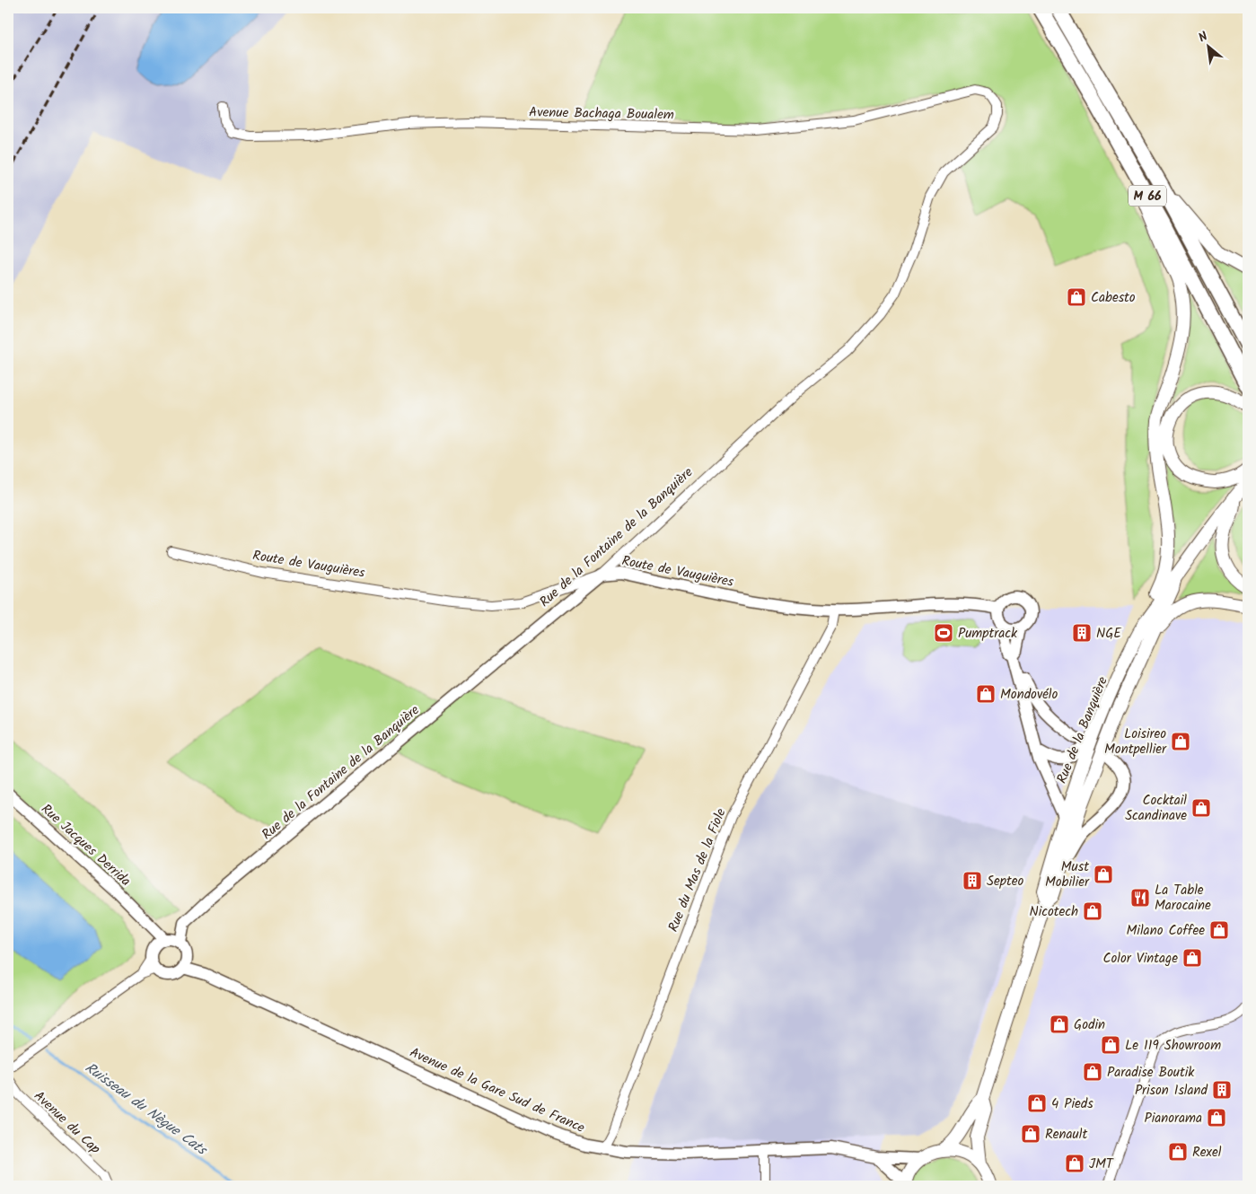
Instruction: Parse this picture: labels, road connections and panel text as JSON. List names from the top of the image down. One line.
{"streets":{"highway":["M 66"],"main road":["Rue de la Banquière"],"street":["Avenue Bachaga Boualem","Rue de la Fontaine de la Banquière","Route de Vauguières","Rue Jacques Derrida","Rue du Mas de la Fiole","Avenue de la Gare Sud de France","Avenue du Cap"]},"crossings":[["Avenue Bachaga Boualem","Rue de la Fontaine de la Banquière"],["M 66","Rue de la Banquière"],["Rue de la Fontaine de la Banquière","Route de Vauguières"],["Rue de la Fontaine de la Banquière","Rue Jacques Derrida"],["Rue de la Fontaine de la Banquière","Avenue de la Gare Sud de France"],["Route de Vauguières","Rue du Mas de la Fiole"],["Rue Jacques Derrida","Avenue de la Gare Sud de France"],["Rue du Mas de la Fiole","Avenue de la Gare Sud de France"]],"water":["Ruisseau du Nègue Cats"],"places":{"shop":["Cabesto","Mondovélo","Loisireo Montpellier","Cocktail Scandinave","Must Mobilier","Nicotech","Milano Coffee","Color Vintage","Godin","Le 119 Showroom","Paradise Boutik","4 Pieds","Pianorama","Renault","Rexel","JMT"],"sports":["Pumptrack"],"building":["NGE","Septeo","Prison Island"],"restaurant":["La Table Marocaine"]},"north":"top left"}
